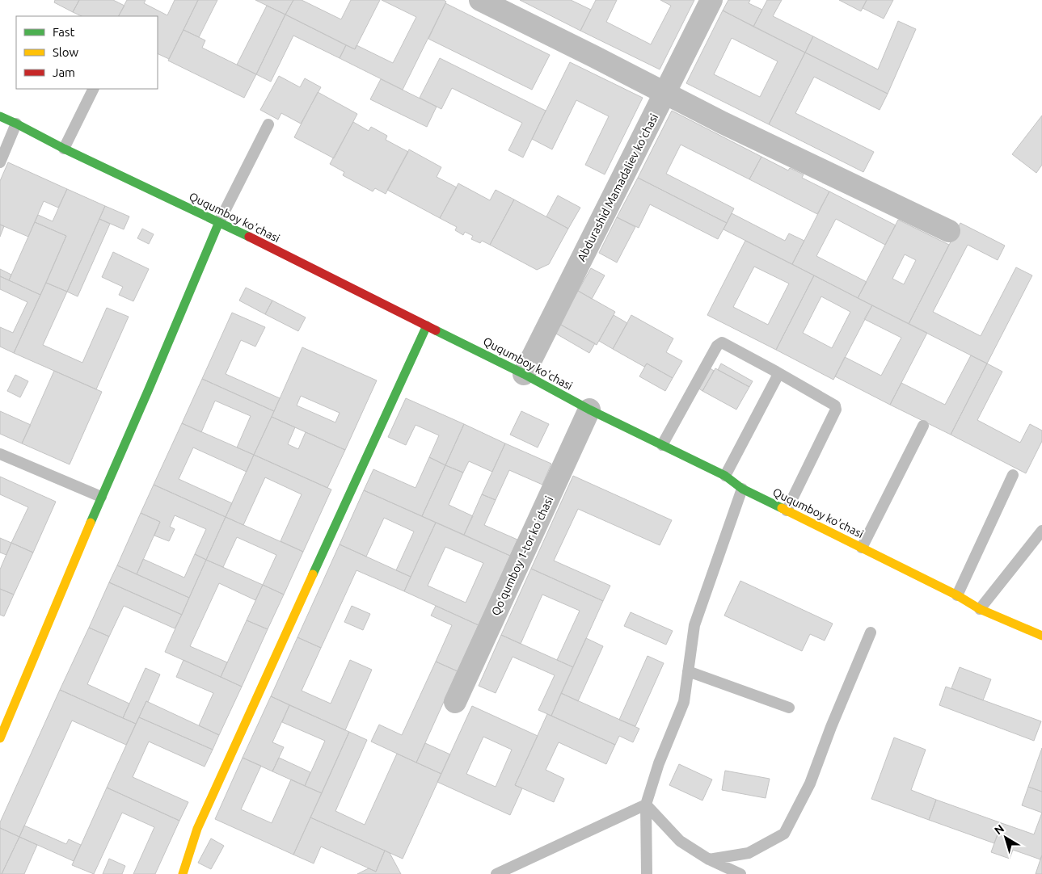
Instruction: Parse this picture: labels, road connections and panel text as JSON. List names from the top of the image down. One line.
{"streets":{"main road":["Ququmboy ko'chasi"],"street":["Abdurashid Mamadaliev koʻchasi","Qoʻqumboy 1-tor koʼchasi"]},"crossings":[["Abdurashid Mamadaliev koʻchasi","Ququmboy ko'chasi"],["Ququmboy ko'chasi","Qoʻqumboy 1-tor koʼchasi"]],"legend":["Fast","Slow","Jam"],"north":"top left"}
